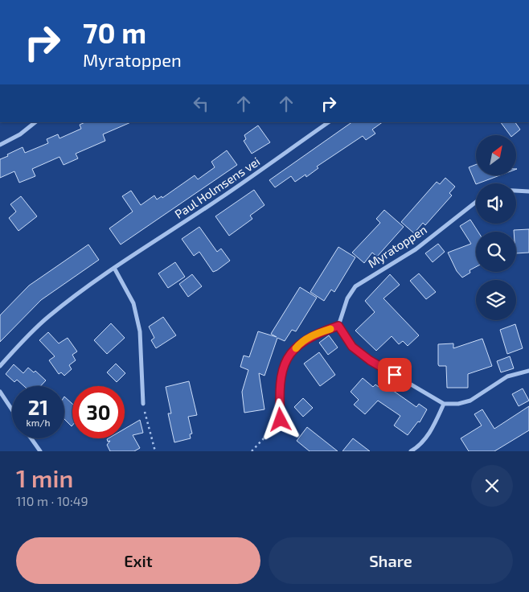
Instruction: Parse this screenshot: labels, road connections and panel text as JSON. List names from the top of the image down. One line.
{"streets":{"street":["Paul Holmsens vei","Myratoppen"]},"north":"top right","page":{"turn":["70 m","Myratoppen"],"speed":"21 km/h","limit":"30","heading":["1 min","110 m · 10:49"],"buttons":["Exit","Share"]}}
